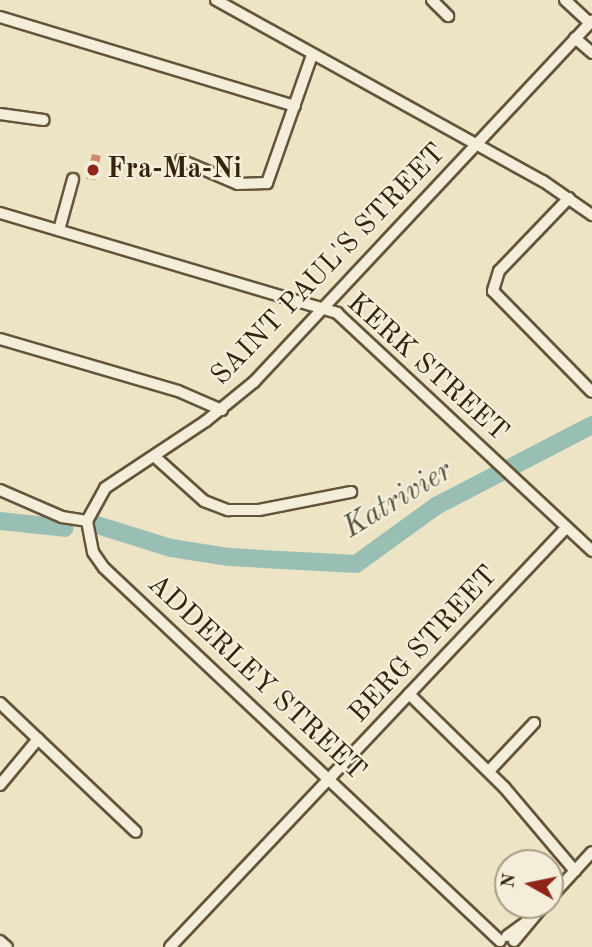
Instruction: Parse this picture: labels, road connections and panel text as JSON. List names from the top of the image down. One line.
{"streets":{"street":["SAINT PAUL'S STREET","KERK STREET","BERG STREET","ADDERLEY STREET"]},"crossings":[["SAINT PAUL'S STREET","KERK STREET"],["SAINT PAUL'S STREET","ADDERLEY STREET"],["KERK STREET","BERG STREET"],["BERG STREET","ADDERLEY STREET"]],"water":["Katrivier"],"places":["Fra-Ma-Ni"],"north":"left"}
